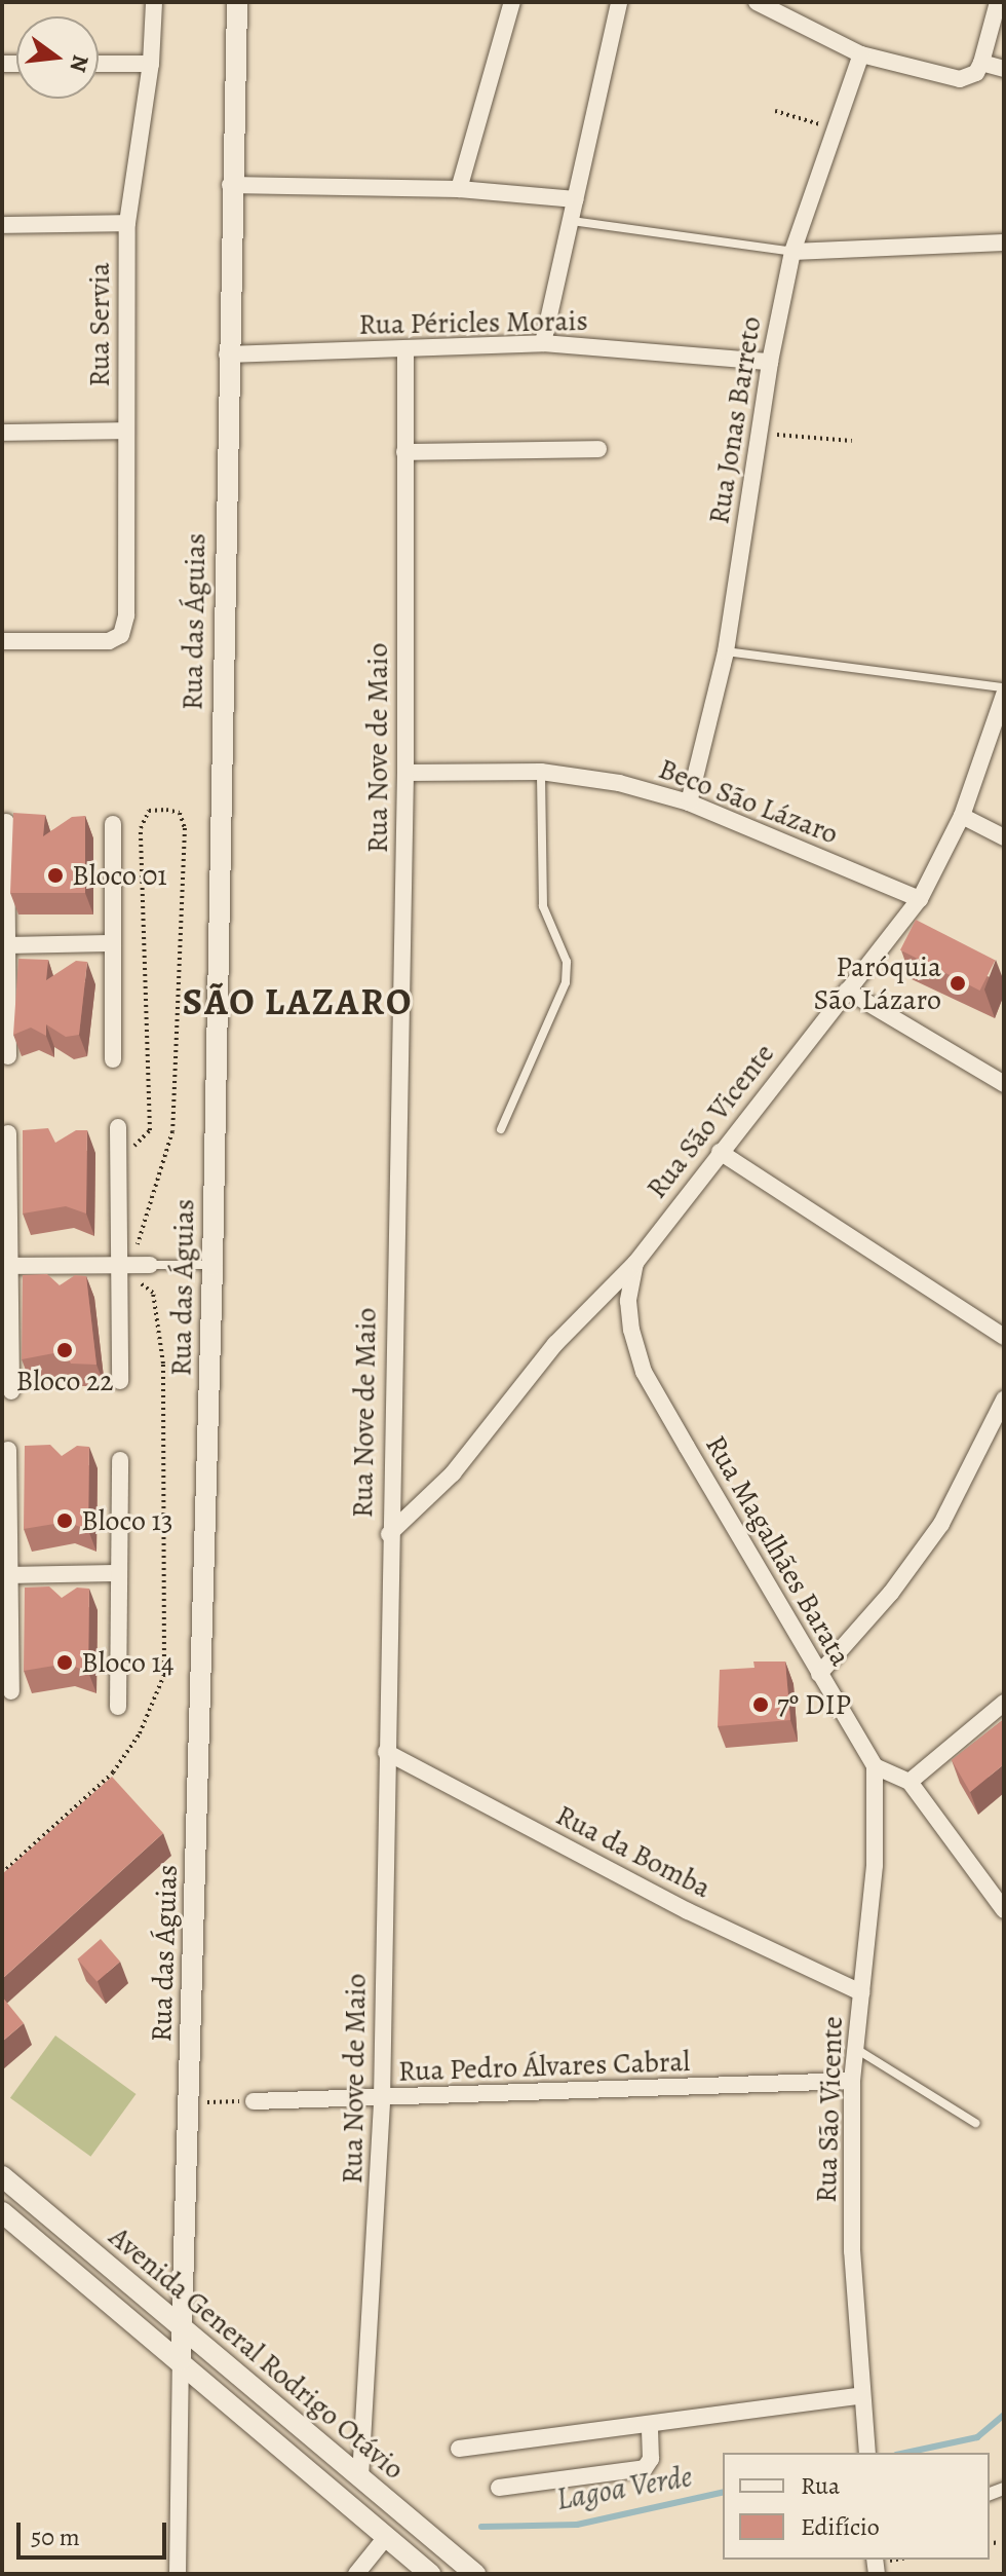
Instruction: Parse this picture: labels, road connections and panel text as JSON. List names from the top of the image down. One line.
{"streets":{"street":["Rua Péricles Morais","Rua Servia","Rua Jonas Barreto","Rua das Águias","Rua Nove de Maio","Beco São Lázaro","Rua São Vicente","Rua Magalhães Barata","Rua da Bomba","Rua Pedro Álvares Cabral","Avenida General Rodrigo Otávio"]},"crossings":[["Rua Péricles Morais","Rua Jonas Barreto"],["Rua Péricles Morais","Rua das Águias"],["Rua Péricles Morais","Rua Nove de Maio"],["Rua Jonas Barreto","Beco São Lázaro"],["Rua das Águias","Avenida General Rodrigo Otávio"],["Rua Nove de Maio","Beco São Lázaro"],["Rua Nove de Maio","Rua São Vicente"],["Rua Nove de Maio","Rua da Bomba"],["Rua Nove de Maio","Rua Pedro Álvares Cabral"],["Rua Nove de Maio","Avenida General Rodrigo Otávio"],["Beco São Lázaro","Rua São Vicente"],["Rua São Vicente","Rua Magalhães Barata"],["Rua São Vicente","Rua da Bomba"],["Rua São Vicente","Rua Pedro Álvares Cabral"]],"districts":["SÃO LAZARO"],"water":["Lagoa Verde"],"places":["Bloco 01","Paróquia São Lázaro","Bloco 22","Bloco 13","Bloco 14","7º DIP"],"legend":["Rua","Edifício"],"scale_bar":"50 m","north":"right"}
